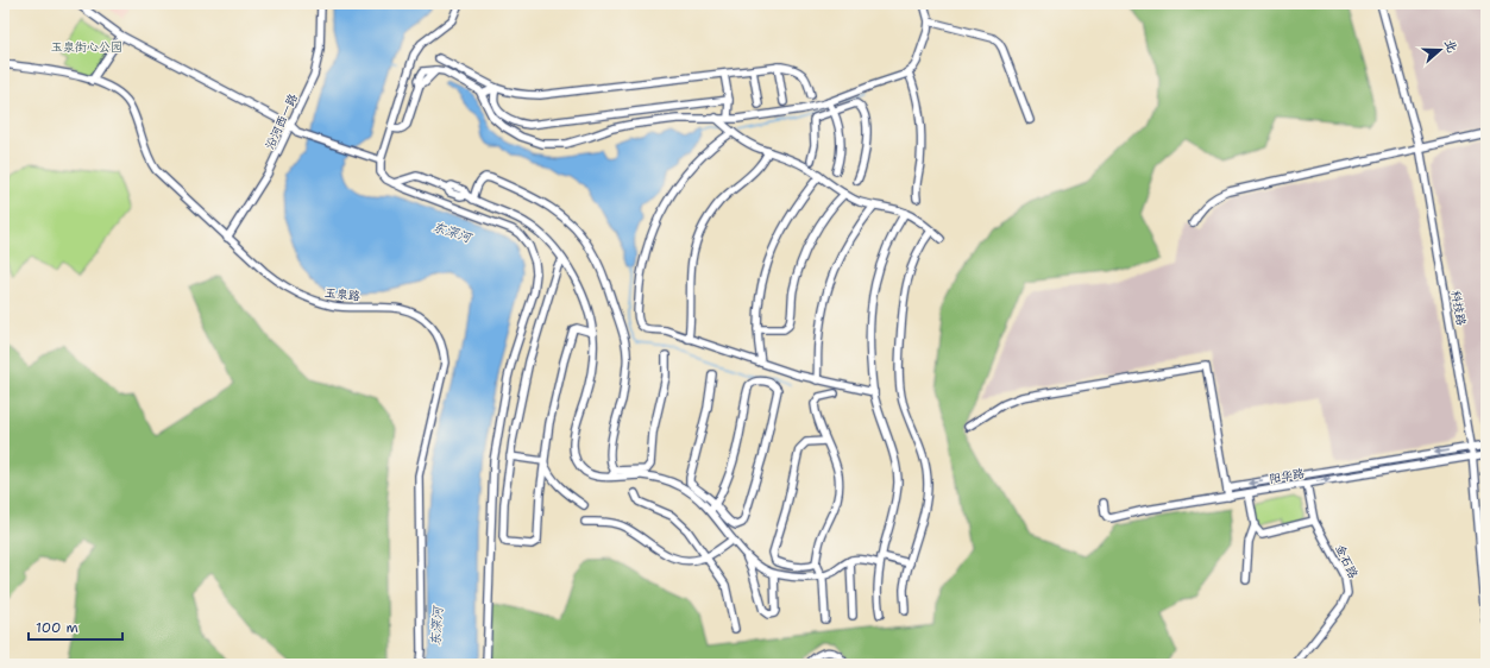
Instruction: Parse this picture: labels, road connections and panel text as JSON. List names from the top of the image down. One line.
{"streets":{"street":["沿河西一路","玉泉路","科技路","阳华路","金石路"]},"crossings":[["沿河西一路","玉泉路"],["科技路","阳华路"],["阳华路","金石路"]],"water":["东深河"],"parks":["玉泉街心公园"],"scale_bar":"100 m","north":"right"}
